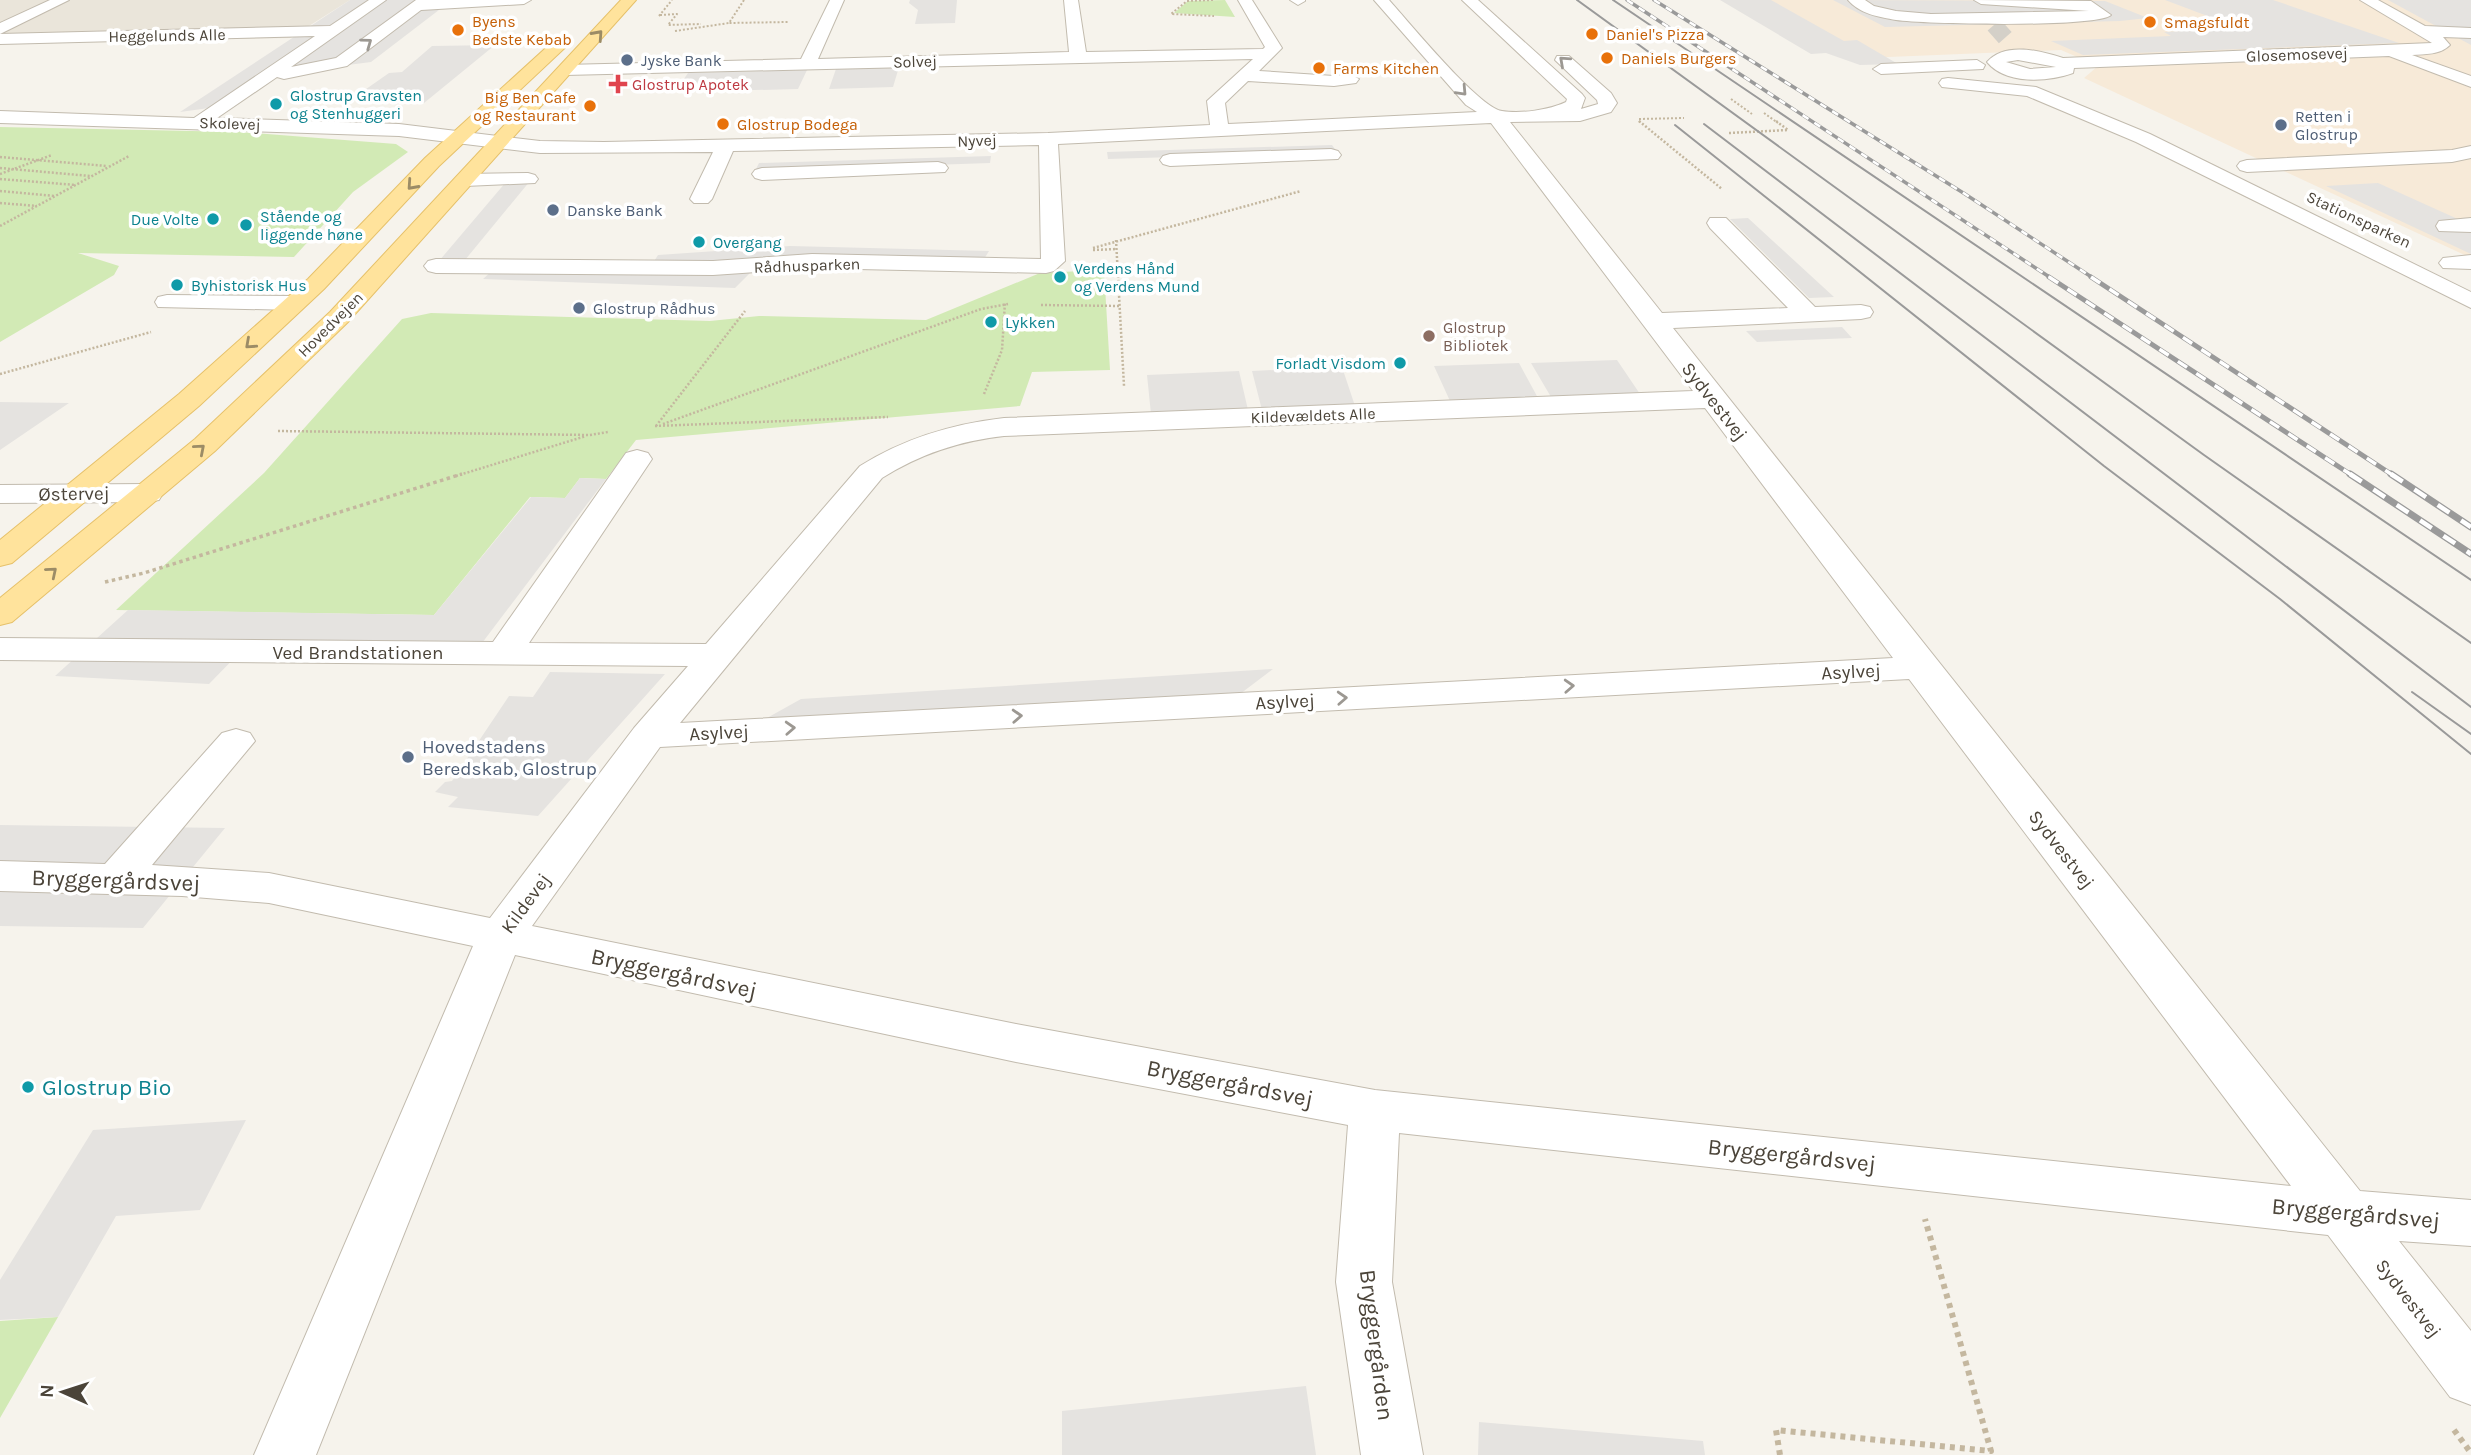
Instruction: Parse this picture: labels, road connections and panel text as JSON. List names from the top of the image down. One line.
{"streets":{"main road":["Hovedvejen"],"street":["Heggelunds Alle","Glosemosevej","Solvej","Skolevej","Nyvej","Stationsparken","Rådhusparken","Sydvestvej","Kildevældets Alle","Østervej","Ved Brandstationen","Asylvej","Bryggergårdsvej","Kildevej","Bryggergården"]},"crossings":[["Solvej","Hovedvejen"],["Skolevej","Nyvej"],["Skolevej","Hovedvejen"],["Nyvej","Rådhusparken"],["Nyvej","Hovedvejen"],["Nyvej","Sydvestvej"],["Hovedvejen","Østervej"],["Sydvestvej","Kildevældets Alle"],["Sydvestvej","Asylvej"],["Sydvestvej","Bryggergårdsvej"],["Kildevældets Alle","Kildevej"],["Ved Brandstationen","Kildevej"],["Asylvej","Kildevej"],["Bryggergårdsvej","Kildevej"],["Bryggergårdsvej","Bryggergården"]],"one_way":["Asylvej"],"places":{"other":["Smagsfuldt","Byens Bedste Kebab","Daniel's Pizza","Daniels Burgers","Jyske Bank","Farms Kitchen","Glostrup Gravsten og Stenhuggeri","Big Ben Cafe og Restaurant","Glostrup Bodega","Retten i Glostrup","Danske Bank","Due Volte","Stående og liggende høne","Overgang","Verdens Hånd og Verdens Mund","Byhistorisk Hus","Glostrup Rådhus","Lykken","Glostrup Bibliotek","Forladt Visdom","Hovedstadens Beredskab, Glostrup","Glostrup Bio"],"health":["Glostrup Apotek"]},"north":"left"}
